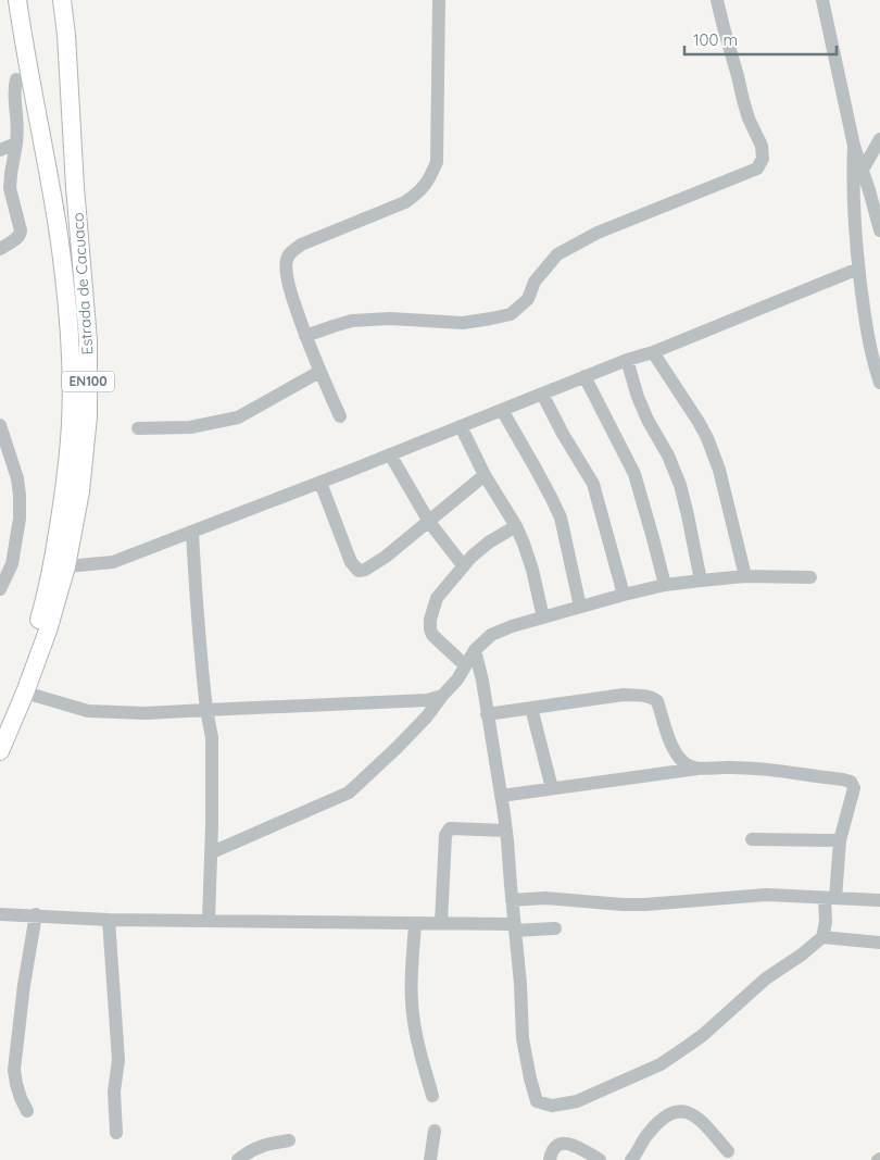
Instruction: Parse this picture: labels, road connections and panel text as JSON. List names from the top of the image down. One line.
{"streets":{"main road":["Estrada de Cacuaco","EN100"]},"scale_bar":"100 m"}
